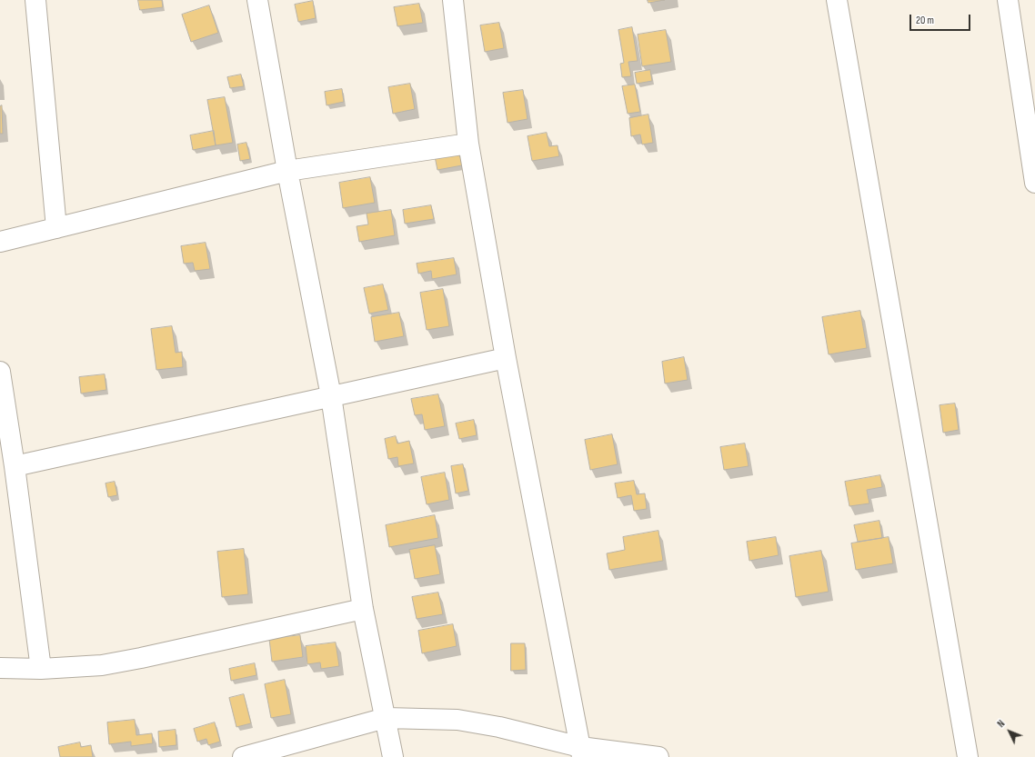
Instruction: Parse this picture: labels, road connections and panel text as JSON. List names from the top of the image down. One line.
{"scale_bar":"20 m","north":"top left"}
